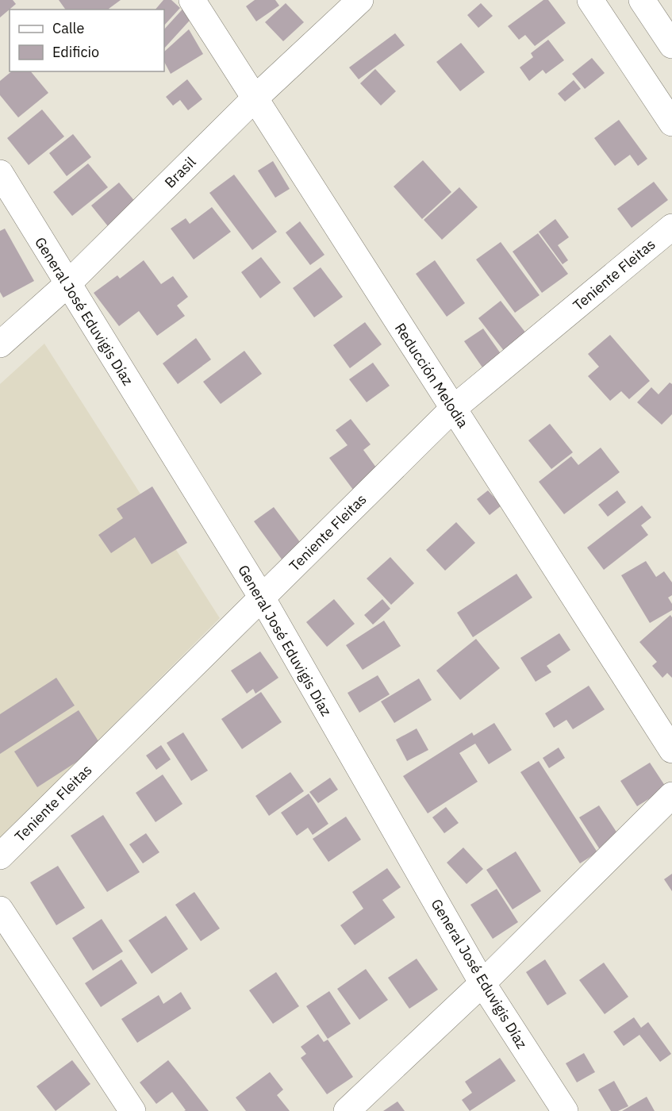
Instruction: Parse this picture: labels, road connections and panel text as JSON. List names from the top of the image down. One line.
{"streets":{"street":["Brasil","Teniente Fleitas","General José Eduvigis Díaz","Reducción Melodia"]},"crossings":[["Brasil","General José Eduvigis Díaz"],["Brasil","Reducción Melodia"],["Teniente Fleitas","General José Eduvigis Díaz"],["Teniente Fleitas","Reducción Melodia"]],"legend":["Calle","Edificio"]}
